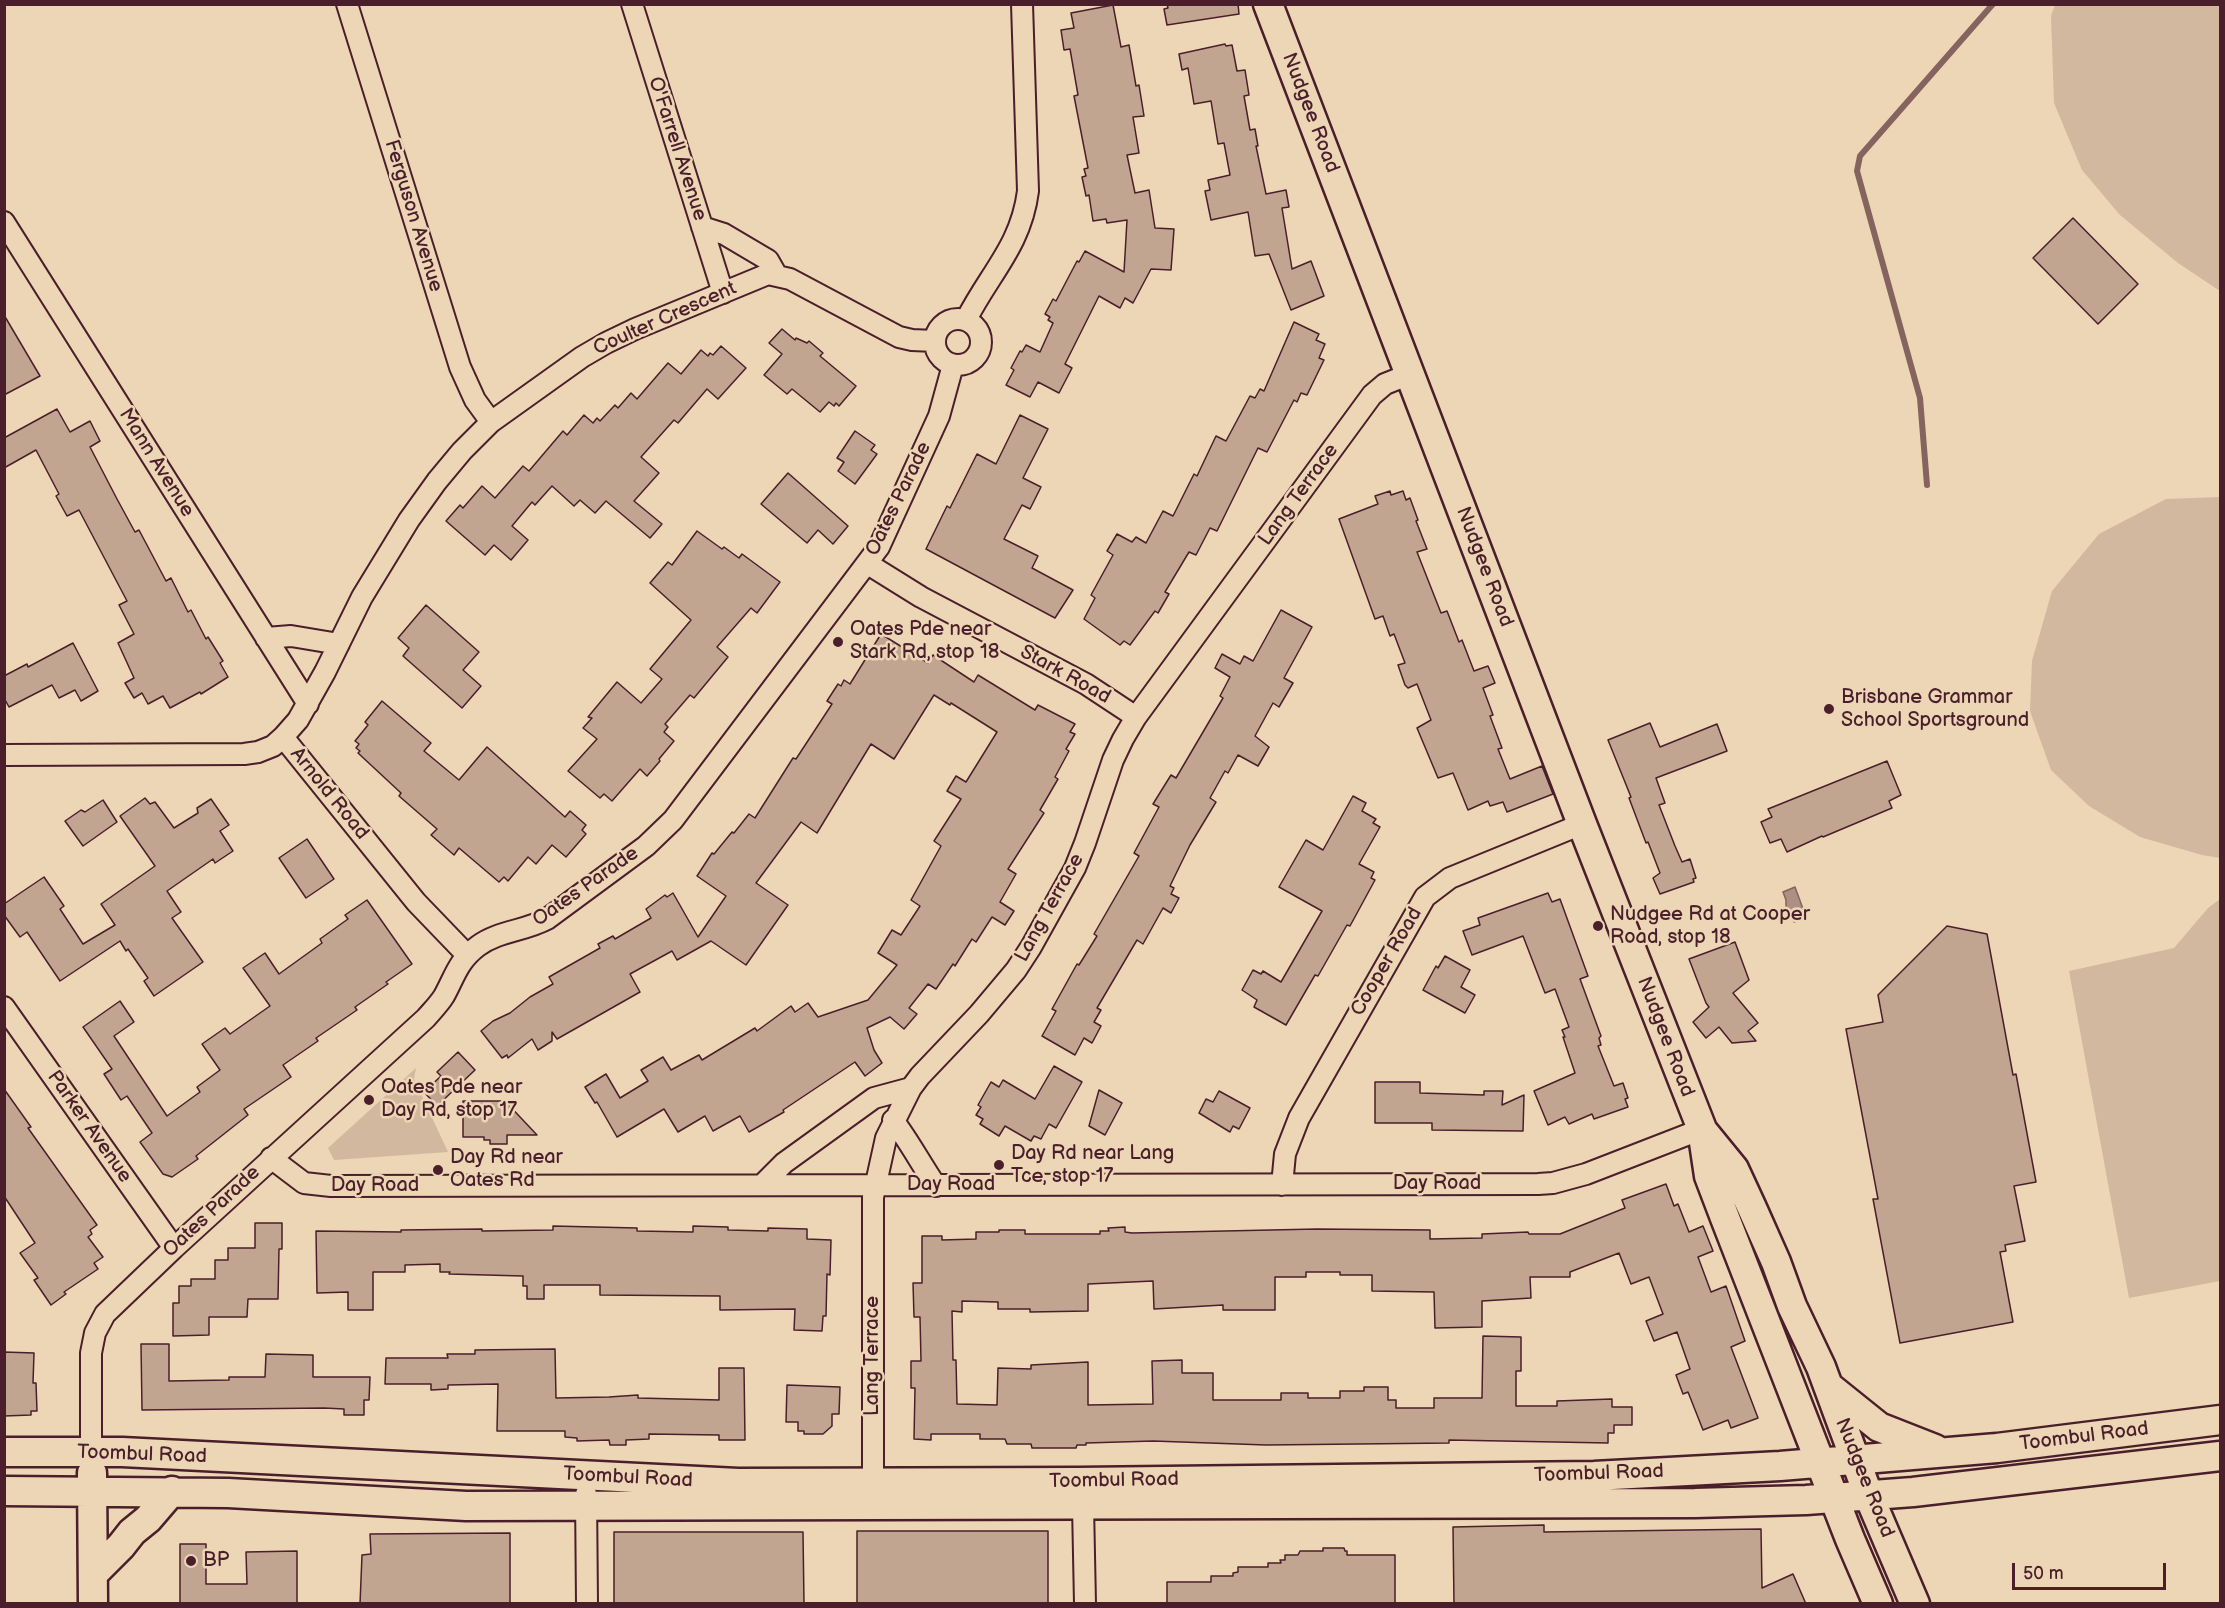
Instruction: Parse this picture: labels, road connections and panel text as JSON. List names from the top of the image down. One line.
{"streets":{"main road":["Nudgee Road","Toombul Road"],"street":["O'Farrell Avenue","Ferguson Avenue","Coulter Crescent","Mann Avenue","Lang Terrace","Oates Parade","Stark Road","Arnold Road","Cooper Road","Parker Avenue","Day Road"]},"crossings":[["Nudgee Road","Lang Terrace"],["Nudgee Road","Cooper Road"],["Nudgee Road","Day Road"],["Nudgee Road","Toombul Road"],["O'Farrell Avenue","Coulter Crescent"],["Ferguson Avenue","Coulter Crescent"],["Coulter Crescent","Mann Avenue"],["Coulter Crescent","Arnold Road"],["Lang Terrace","Stark Road"],["Lang Terrace","Day Road"],["Lang Terrace","Toombul Road"],["Oates Parade","Stark Road"],["Oates Parade","Arnold Road"],["Oates Parade","Parker Avenue"],["Oates Parade","Day Road"],["Oates Parade","Toombul Road"],["Cooper Road","Day Road"]],"places":["Oates Pde near Stark Rd, stop 18","Brisbane Grammar School Sportsground","Nudgee Rd at Cooper Road, stop 18","Oates Pde near Day Rd, stop 17","Day Rd near Lang Tce, stop 17","Day Rd near Oates Rd","BP"],"scale_bar":"50 m"}
